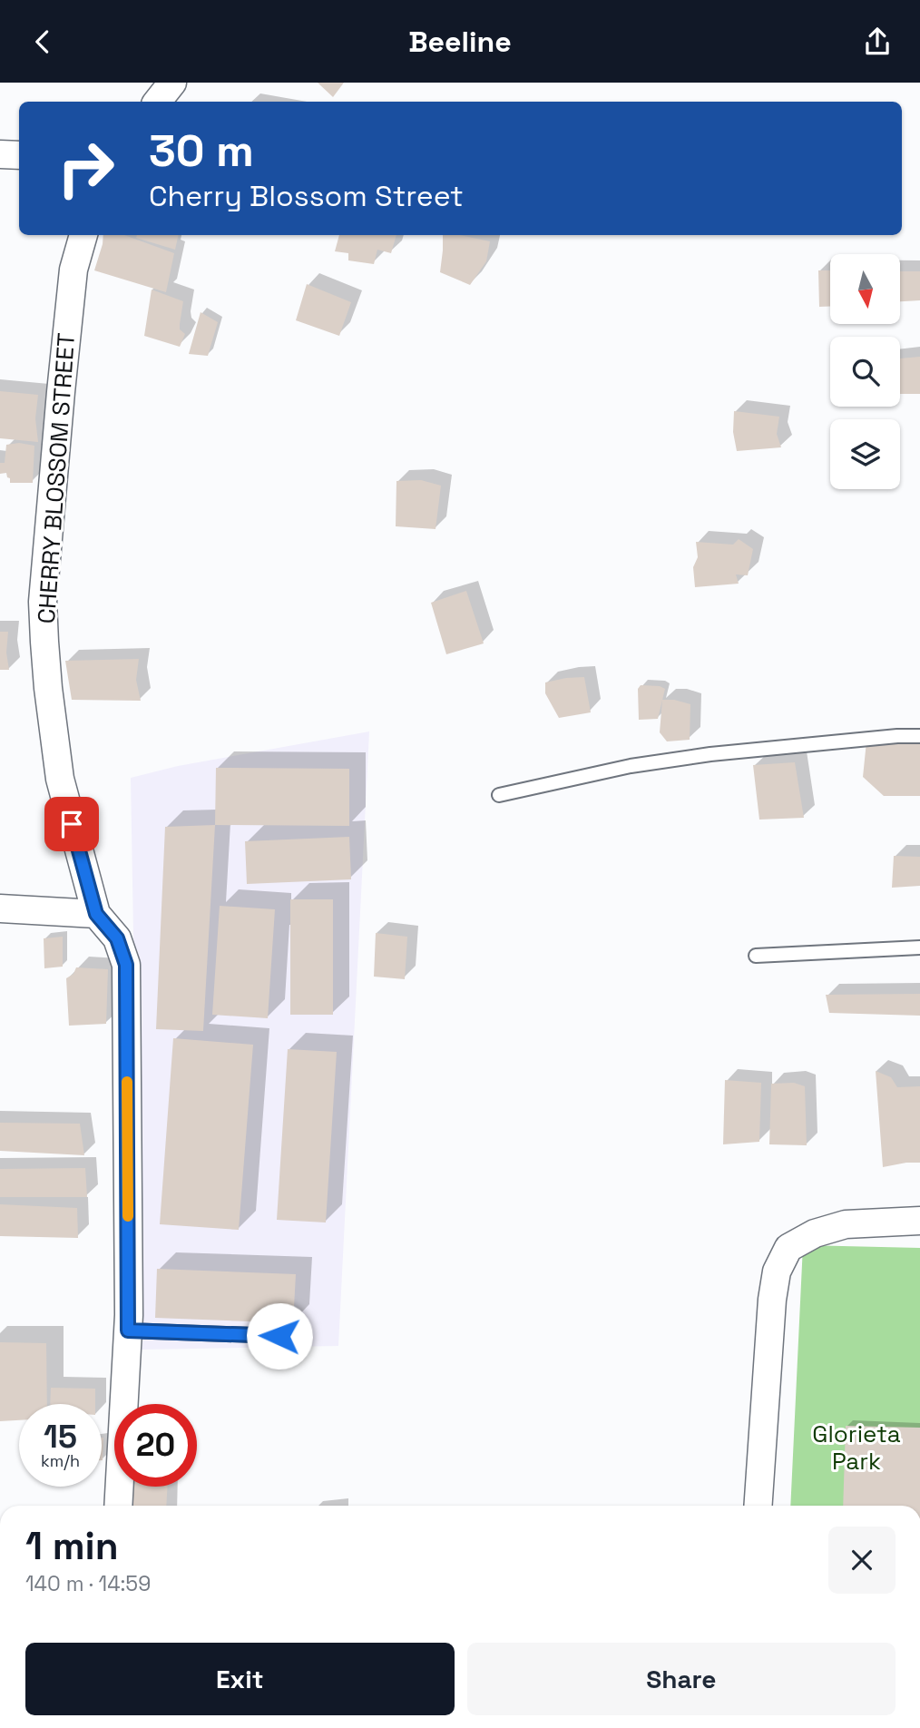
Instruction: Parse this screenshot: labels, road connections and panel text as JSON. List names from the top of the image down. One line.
{"streets":{"street":["CHERRY BLOSSOM STREET"]},"parks":["Glorieta Park"],"north":"bottom","page":{"header":"Beeline","turn":["30 m","Cherry Blossom Street"],"speed":"15 km/h","limit":"20","heading":["1 min","140 m · 14:59"],"buttons":["Exit","Share"]}}
